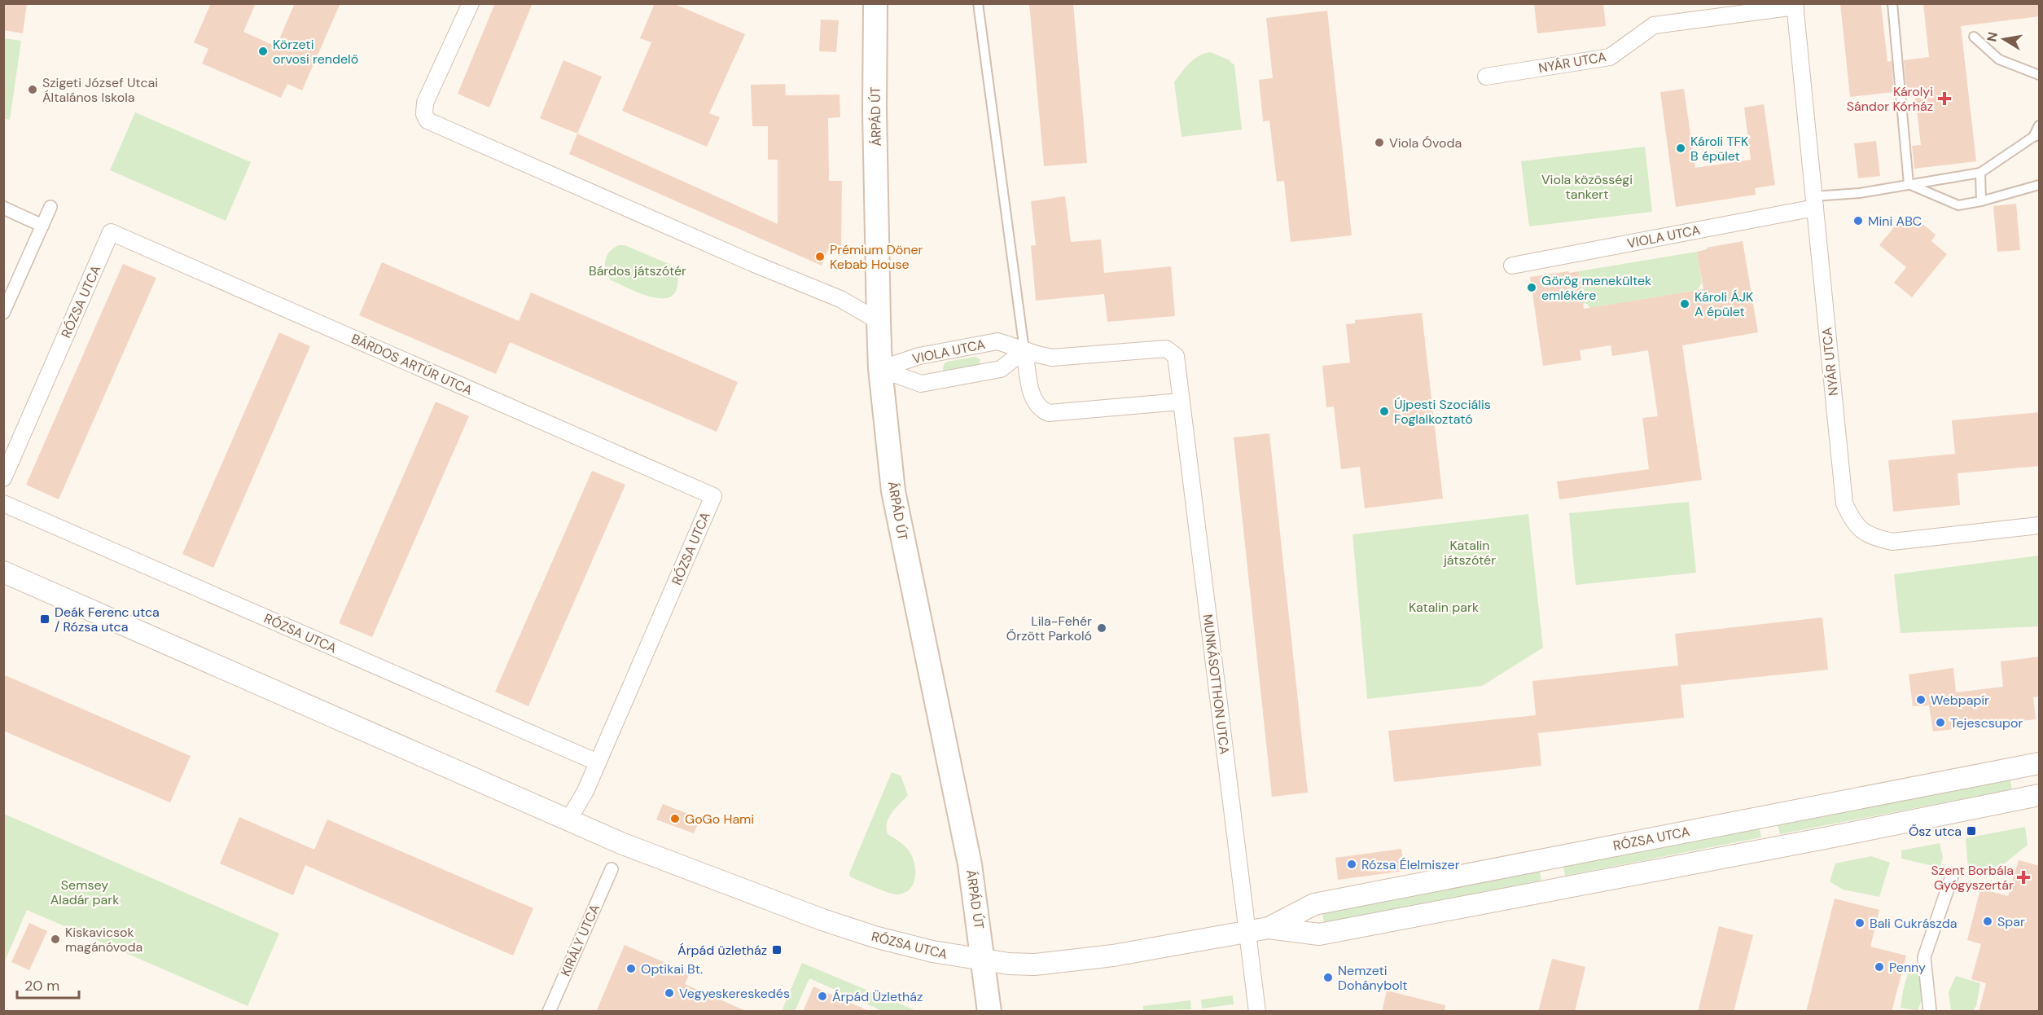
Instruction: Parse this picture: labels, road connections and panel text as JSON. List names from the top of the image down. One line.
{"streets":{"main road":["ÁRPÁD ÚT"],"street":["NYÁR UTCA","VIOLA UTCA","RÓZSA UTCA","BÁRDOS ARTÚR UTCA","MUNKÁSOTTHON UTCA","KIRÁLY UTCA"]},"crossings":[["NYÁR UTCA","VIOLA UTCA"],["ÁRPÁD ÚT","VIOLA UTCA"],["ÁRPÁD ÚT","RÓZSA UTCA"],["VIOLA UTCA","MUNKÁSOTTHON UTCA"],["RÓZSA UTCA","BÁRDOS ARTÚR UTCA"],["RÓZSA UTCA","MUNKÁSOTTHON UTCA"]],"parks":["Viola közösségi tankert","Bárdos játszótér","Katalin játszótér","Katalin park","Semsey Aladár park"],"places":{"other":["Körzeti orvosi rendelő","Szigeti József Utcai Általános Iskola","Viola Óvoda","Károli TFK B épület","Mini ABC","Prémium Döner Kebab House","Görög menekültek emlékére","Károli ÁJK A épület","Újpesti Szociális Foglalkoztató","Lila-Fehér Őrzött Parkoló","Webpapír","Tejescsupor","GoGo Hami","Rózsa Élelmiszer","Spar","Bali Cukrászda","Kiskavicsok magánóvoda","Penny","Optikai Bt.","Nemzeti Dohánybolt","Vegyeskereskedés","Árpád Üzletház"],"health":["Károlyi Sándor Kórház","Szent Borbála Gyógyszertár"],"transit":["Deák Ferenc utca / Rózsa utca","Ősz utca","Árpád üzletház"]},"scale_bar":"20 m","north":"left"}
